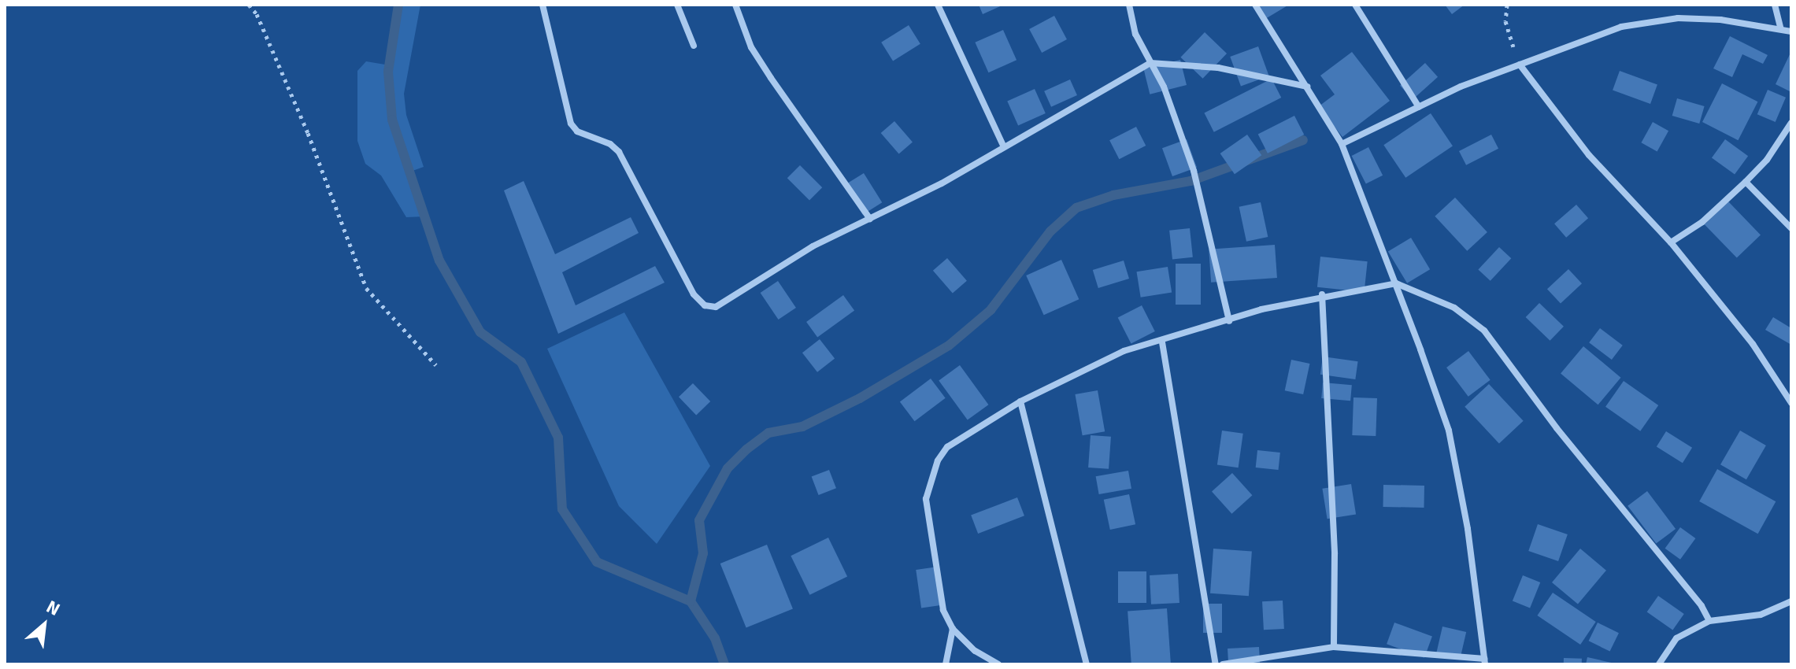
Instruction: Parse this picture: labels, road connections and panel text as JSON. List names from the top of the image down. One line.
{"north":"top right"}
